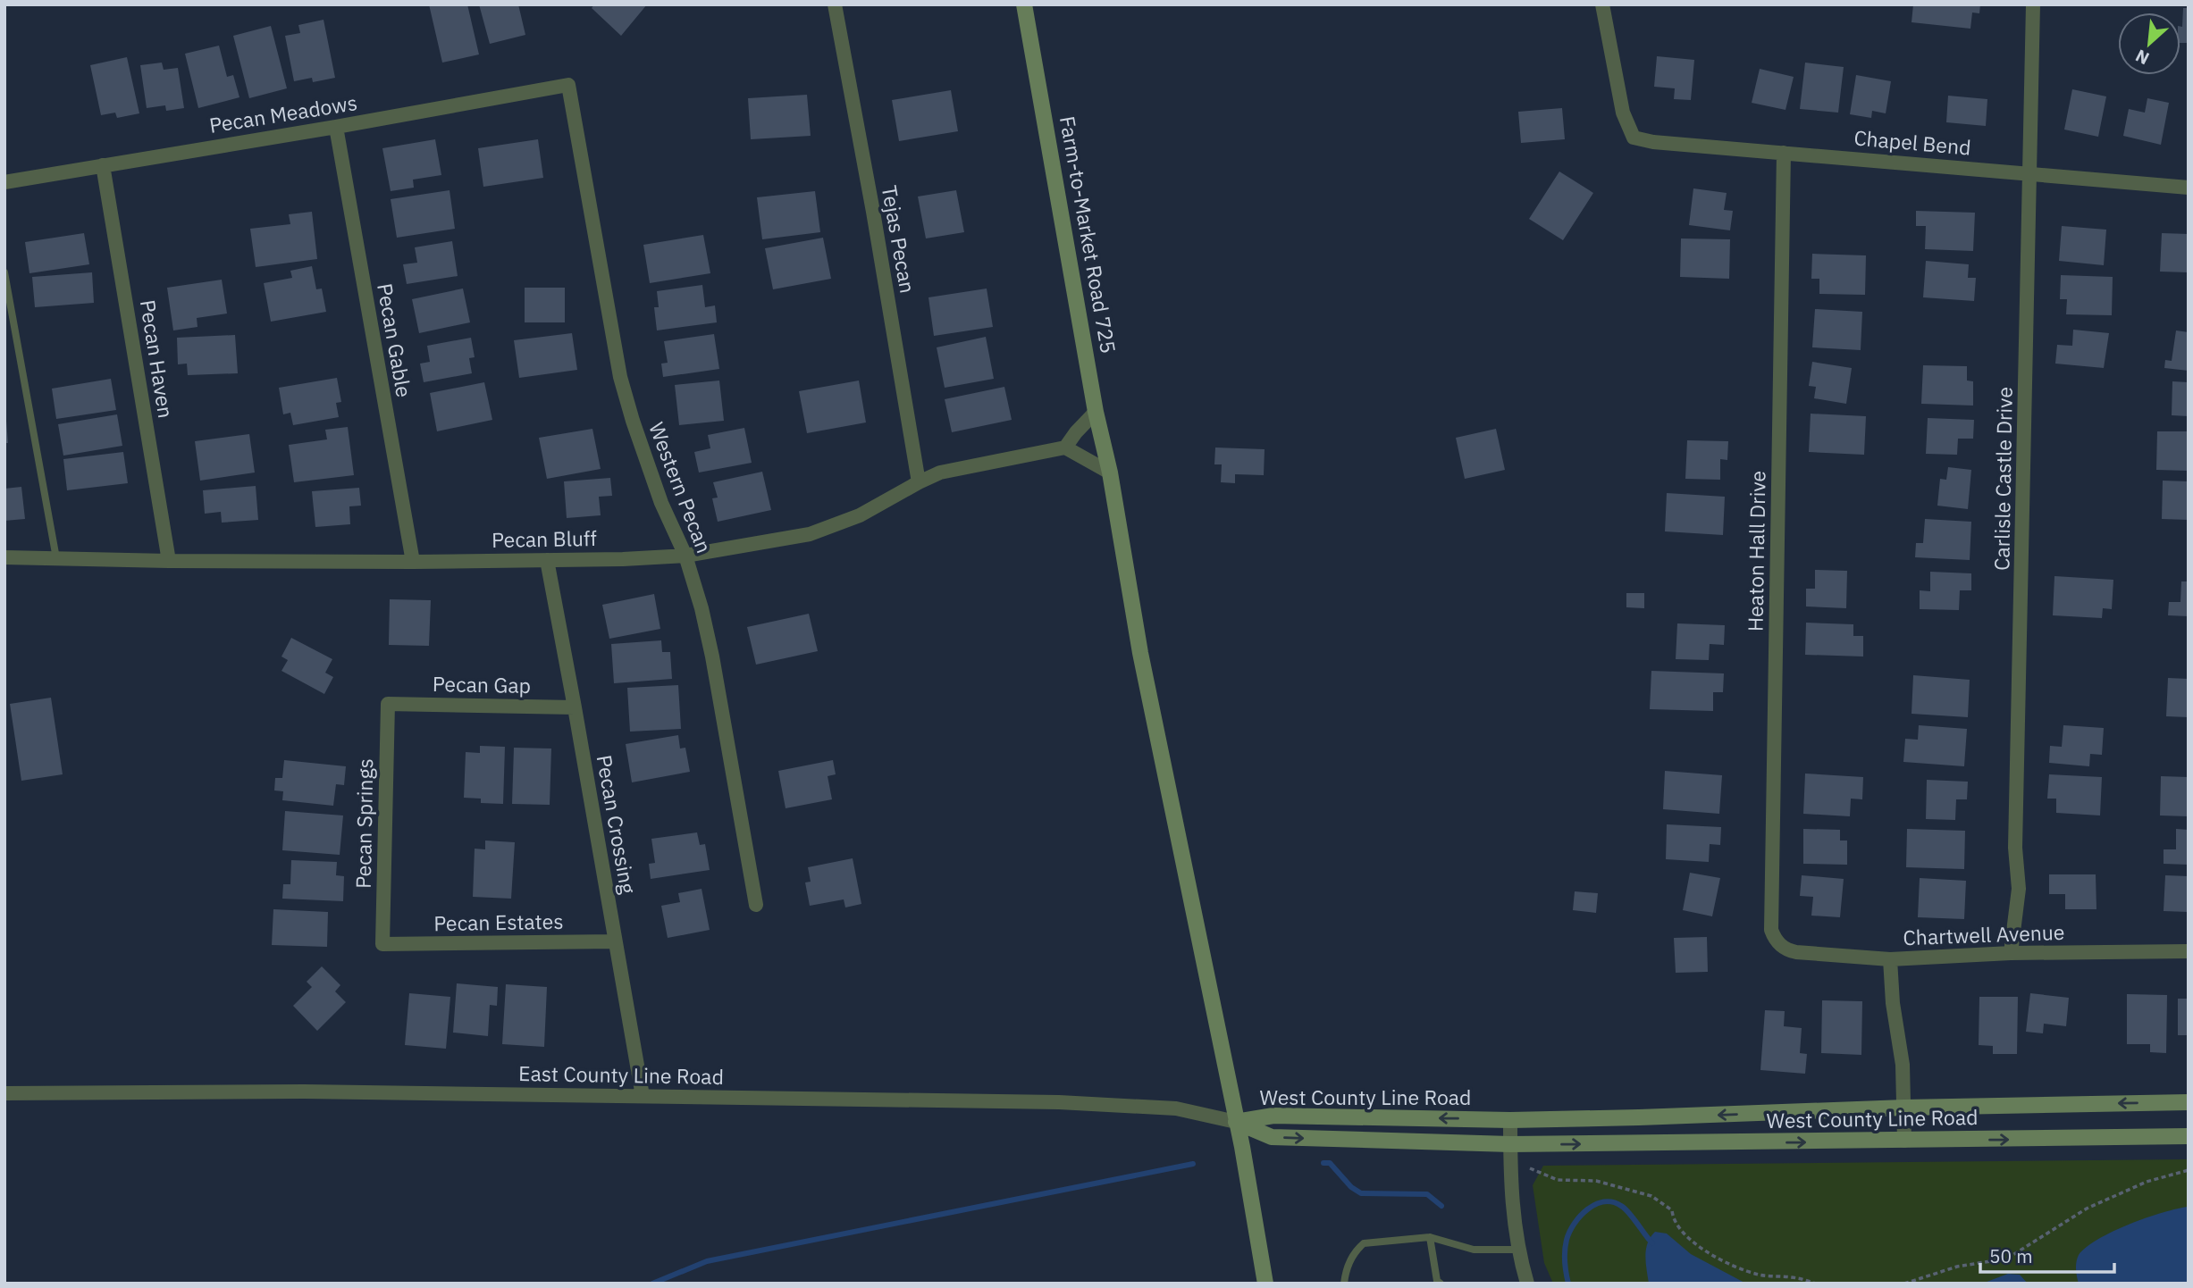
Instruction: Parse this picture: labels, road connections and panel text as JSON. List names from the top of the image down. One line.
{"streets":{"main road":["Farm-to-Market Road 725","West County Line Road"],"street":["Pecan Meadows","Chapel Bend","Tejas Pecan","Pecan Gable","Pecan Haven","Carlisle Castle Drive","Western Pecan","Pecan Bluff","Heaton Hall Drive","Pecan Gap","Pecan Springs","Pecan Crossing","Pecan Estates","Chartwell Avenue","East County Line Road"]},"crossings":[["Pecan Meadows","Pecan Gable"],["Pecan Meadows","Pecan Haven"],["Pecan Meadows","Western Pecan"],["Chapel Bend","Carlisle Castle Drive"],["Chapel Bend","Heaton Hall Drive"],["Farm-to-Market Road 725","East County Line Road"],["Farm-to-Market Road 725","West County Line Road"],["Tejas Pecan","Pecan Bluff"],["Pecan Gable","Pecan Bluff"],["Pecan Haven","Pecan Bluff"],["Carlisle Castle Drive","Chartwell Avenue"],["Western Pecan","Pecan Bluff"],["Pecan Bluff","Pecan Crossing"],["Heaton Hall Drive","Chartwell Avenue"],["Pecan Gap","Pecan Springs"],["Pecan Gap","Pecan Crossing"],["Pecan Springs","Pecan Estates"],["Pecan Crossing","Pecan Estates"],["Pecan Crossing","East County Line Road"],["East County Line Road","West County Line Road"]],"scale_bar":"50 m","north":"bottom left"}
